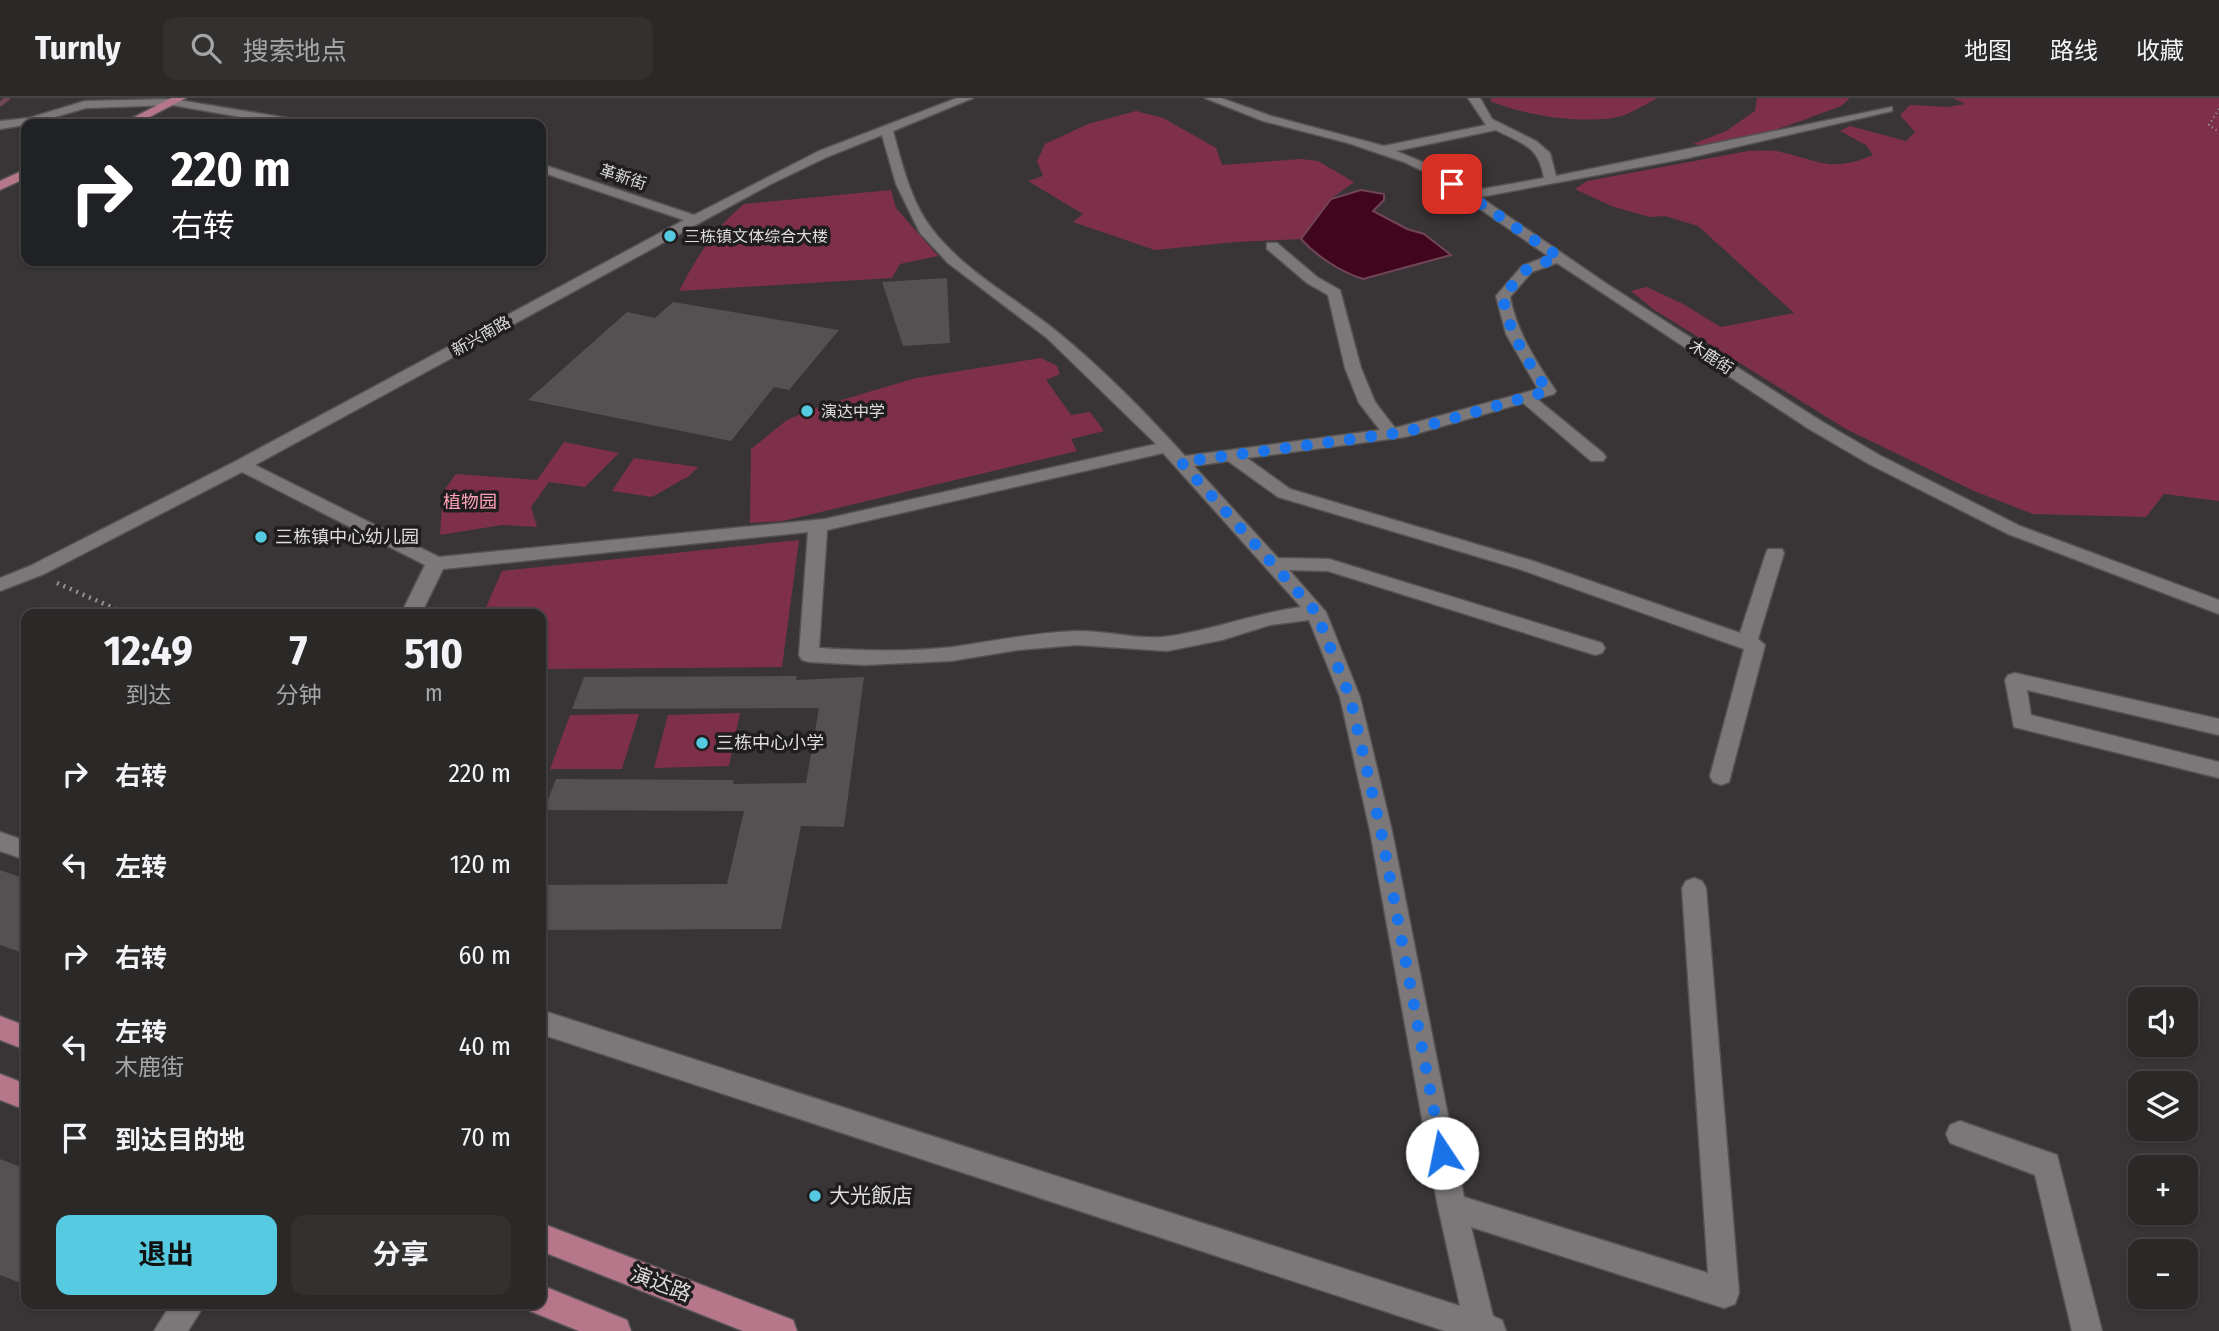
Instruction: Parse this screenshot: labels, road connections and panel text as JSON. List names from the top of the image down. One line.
{"streets":{"main road":["演达路"],"street":["革新街","新兴南路","木鹿街"]},"crossings":[["革新街","新兴南路"]],"parks":["植物园"],"places":["三栋镇文体综合大楼","演达中学","三栋镇中心幼儿园","三栋中心小学","大光飯店"],"page":{"header":"Turnly","search":"搜索地点","nav":["地图","路线","收藏"],"turn":["220 m","右转"],"eta":["12:49","到达","7","分钟","510","m"],"list":[{"name":"右转","value":"220 m"},{"name":"左转","value":"120 m"},{"name":"右转","value":"60 m"},{"name":"左转","note":"木鹿街","value":"40 m"},{"name":"到达目的地","value":"70 m"}],"map_buttons":["+","−"],"buttons":["退出","分享"]}}
